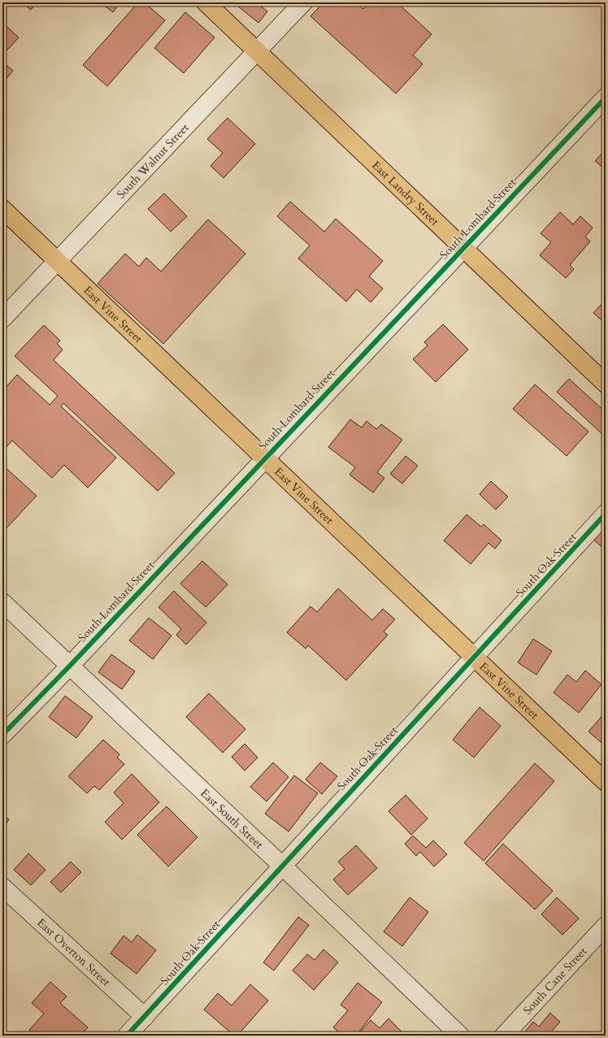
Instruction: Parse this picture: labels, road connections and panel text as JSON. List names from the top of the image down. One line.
{"streets":{"highway":["East Landry Street","East Vine Street"],"street":["South Walnut Street","South Lombard Street","South Oak Street","East South Street","East Overton Street","South Cane Street"]},"crossings":[["South Walnut Street","East Landry Street"],["South Walnut Street","East Vine Street"],["East Landry Street","South Lombard Street"],["South Lombard Street","East Vine Street"],["South Lombard Street","East South Street"],["East Vine Street","South Oak Street"],["South Oak Street","East South Street"],["South Oak Street","East Overton Street"]]}
